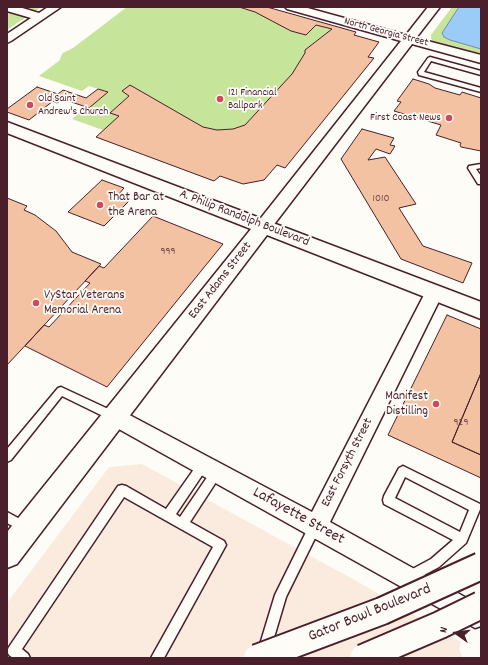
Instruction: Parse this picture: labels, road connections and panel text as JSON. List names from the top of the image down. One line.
{"streets":{"street":["North Georgia Street","A. Philip Randolph Boulevard","East Adams Street","East Forsyth Street","Lafayette Street","Gator Bowl Boulevard"]},"crossings":[["North Georgia Street","East Adams Street"],["A. Philip Randolph Boulevard","East Adams Street"],["A. Philip Randolph Boulevard","East Forsyth Street"],["East Adams Street","Lafayette Street"],["East Forsyth Street","Lafayette Street"]],"places":["121 Financial Ballpark","Old Saint Andrew's Church","First Coast News","That Bar at the Arena","VyStar Veterans Memorial Arena","Manifest Distilling"],"house_numbers":["1010","999","929"],"north":"left"}
